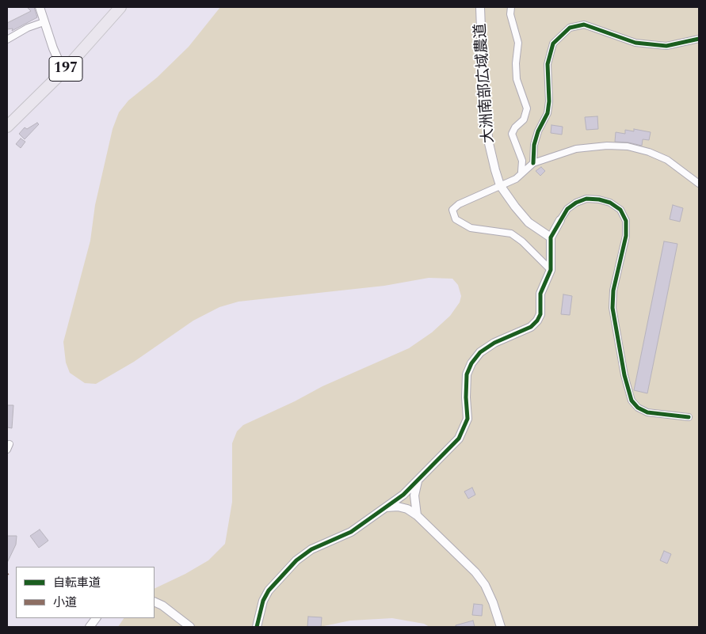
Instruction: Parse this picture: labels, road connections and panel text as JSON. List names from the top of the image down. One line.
{"streets":{"highway":["197"],"street":["大洲南部広域農道"]},"legend":["自転車道","小道"]}
